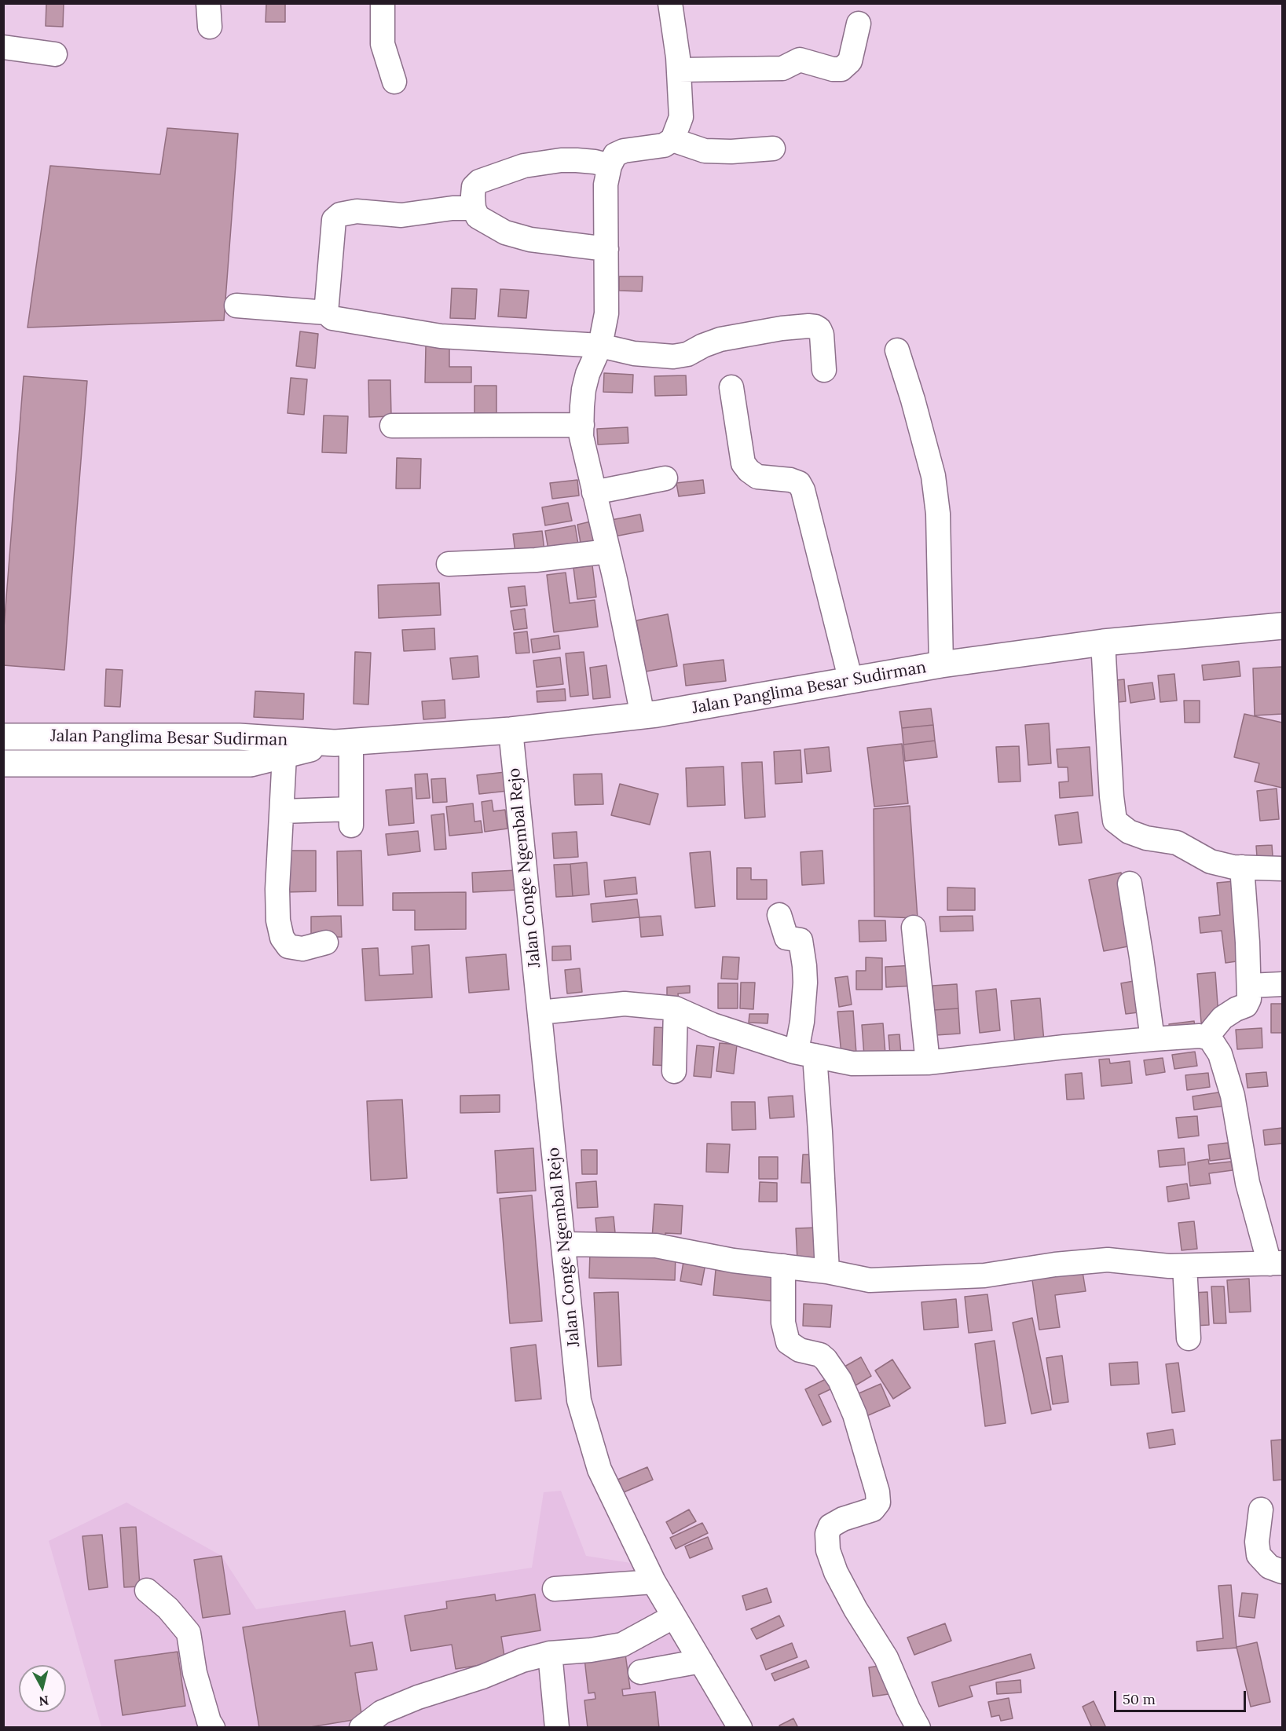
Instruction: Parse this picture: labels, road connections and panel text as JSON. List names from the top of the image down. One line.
{"streets":{"main road":["Jalan Panglima Besar Sudirman"],"street":["Jalan Conge Ngembal Rejo"]},"crossings":[["Jalan Panglima Besar Sudirman","Jalan Conge Ngembal Rejo"]],"scale_bar":"50 m","north":"bottom"}
